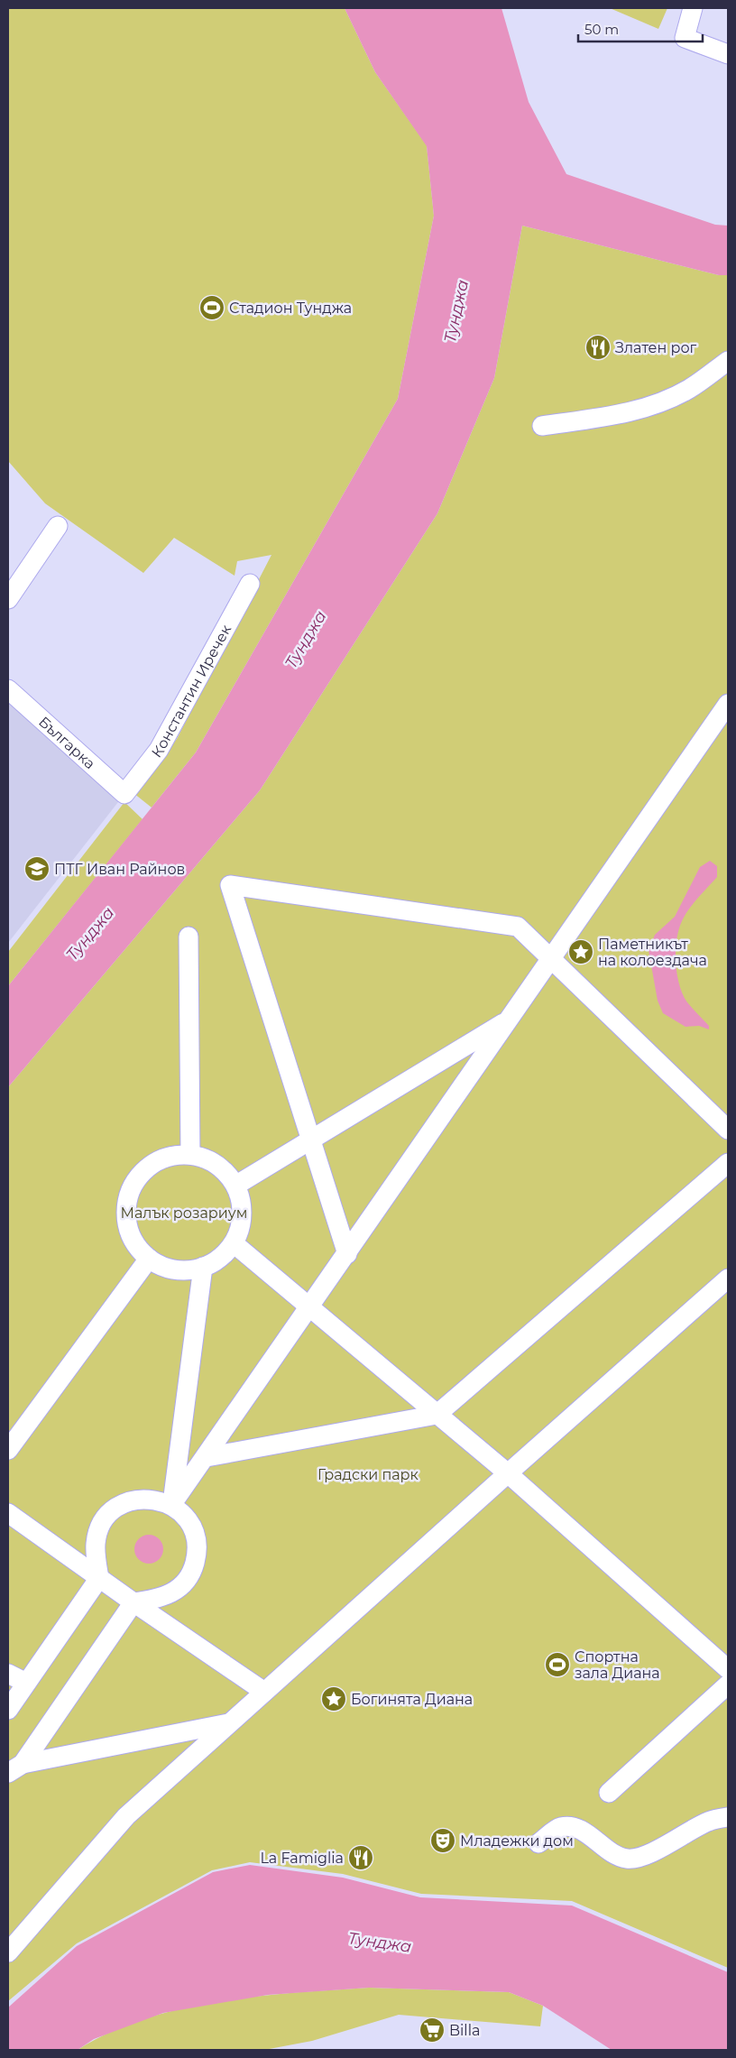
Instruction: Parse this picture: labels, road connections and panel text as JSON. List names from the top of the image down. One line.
{"streets":{"street":["Константин Иречек","Българка"]},"crossings":[["Константин Иречек","Българка"]],"water":["Тунджа"],"parks":["Малък розариум","Градски парк"],"places":{"sports":["Стадион Тунджа","Спортна зала Диана"],"restaurant":["Златен рог","La Famiglia"],"school or university":["ПТГ Иван Райнов"],"place":["Паметникът на колоездача","Богинята Диана"],"theatre":["Младежки дом"],"supermarket":["Billa"]},"scale_bar":"50 m"}
